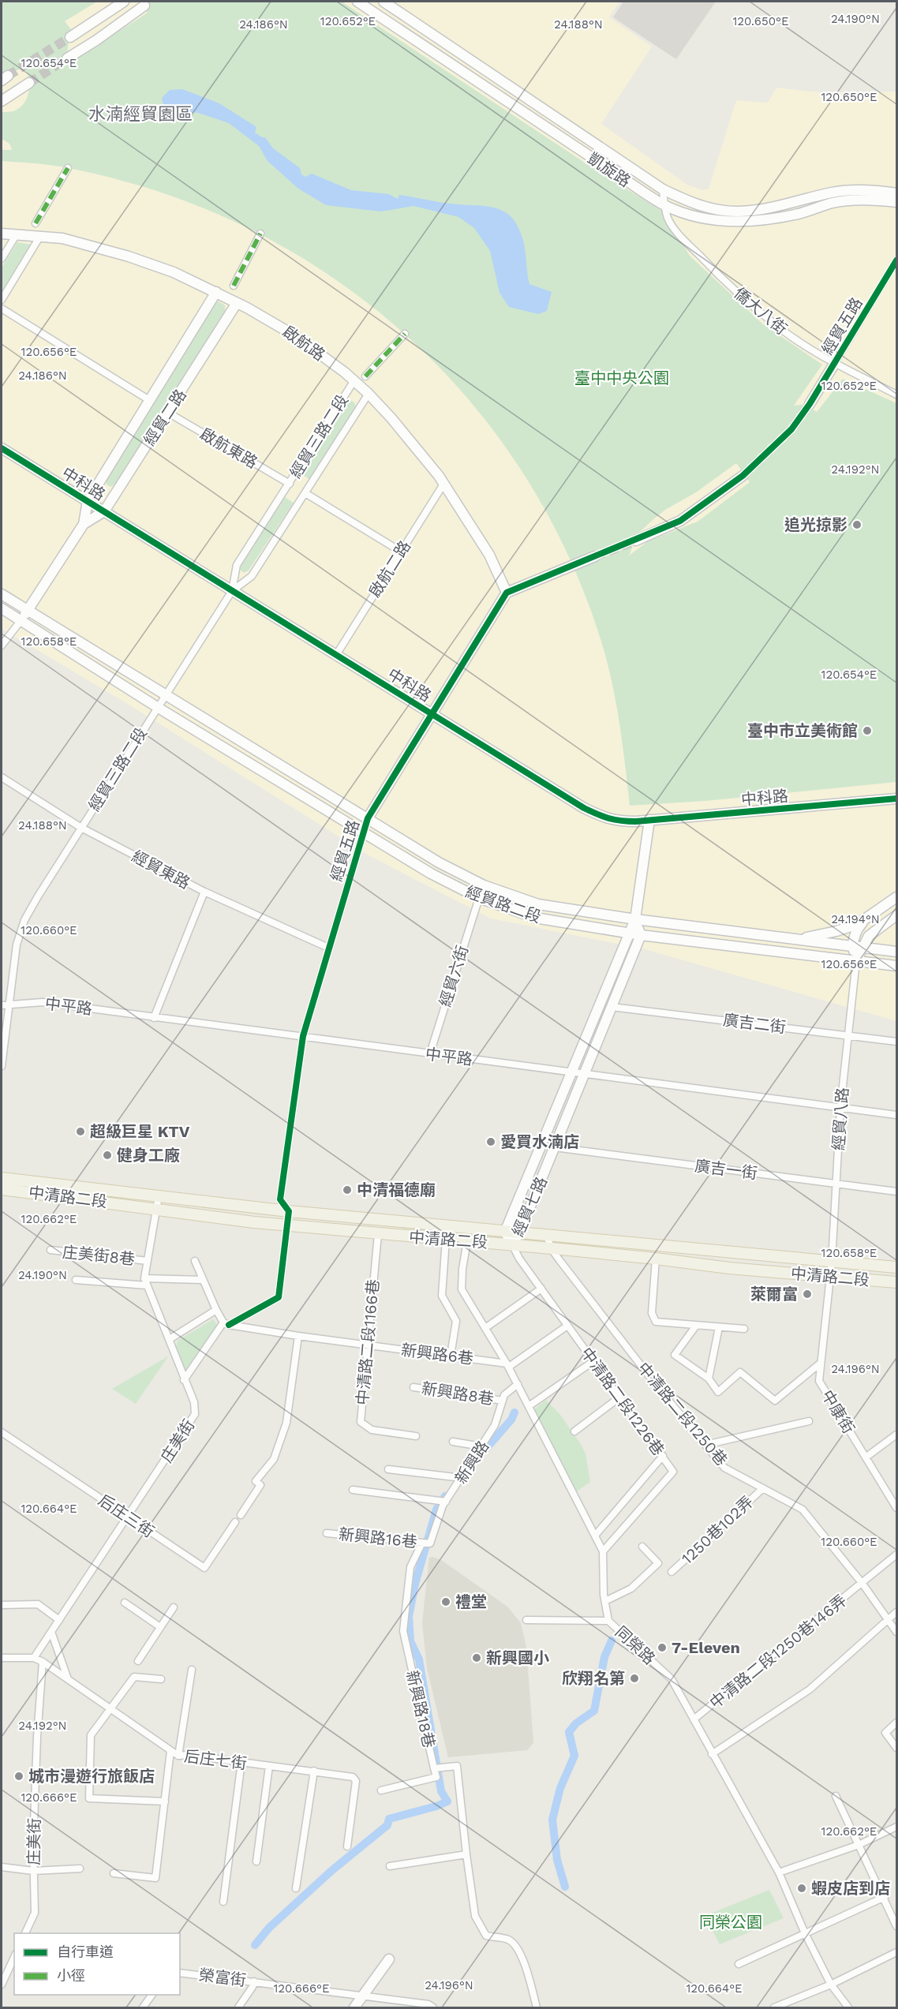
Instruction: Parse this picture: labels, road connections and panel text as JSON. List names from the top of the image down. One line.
{"streets":{"main road":["中清路二段"],"street":["凱旋路","僑大八街","經貿五路","啟航路","經貿二路","經貿三路二段","啟航東路","中科路","啟航二路","經貿東路","經貿路二段","經貿六街","中平路","廣吉二街","經貿八路","廣吉一街","經貿七路","庄美街8巷","中清路二段1166巷","新興路6巷","新興路8巷","中清路二段1226巷","中康街","中清路二段1250巷","庄美街","新興路","后庄三街","1250巷102弄","新興路16巷","同榮路","中清路二段1250巷146弄","新興路18巷","后庄七街","榮富街"]},"crossings":[["凱旋路","僑大八街"],["僑大八街","經貿五路"],["經貿五路","啟航路"],["經貿五路","中科路"],["經貿五路","經貿東路"],["經貿五路","經貿路二段"],["經貿五路","中平路"],["經貿五路","中清路二段"],["啟航路","經貿二路"],["啟航路","經貿三路二段"],["啟航路","啟航二路"],["經貿二路","啟航東路"],["經貿二路","中科路"],["經貿二路","經貿路二段"],["經貿三路二段","啟航東路"],["經貿三路二段","中科路"],["經貿三路二段","經貿東路"],["經貿三路二段","經貿路二段"],["經貿三路二段","中平路"],["中科路","啟航二路"],["中科路","經貿七路"],["經貿路二段","經貿六街"],["經貿路二段","經貿八路"],["經貿路二段","經貿七路"],["經貿六街","中平路"],["中平路","經貿八路"],["中平路","經貿七路"],["廣吉二街","經貿八路"],["廣吉二街","經貿七路"],["經貿八路","廣吉一街"],["經貿八路","中清路二段"],["經貿八路","中康街"],["廣吉一街","經貿七路"],["中清路二段","經貿七路"],["中清路二段","中清路二段1166巷"],["中清路二段","中清路二段1226巷"],["中清路二段","中康街"],["中清路二段","中清路二段1250巷"],["中清路二段","同榮路"],["經貿七路","中清路二段1226巷"],["中清路二段1166巷","新興路6巷"],["新興路6巷","同榮路"],["新興路8巷","新興路"],["中清路二段1226巷","同榮路"],["中清路二段1250巷","1250巷102弄"],["中清路二段1250巷","中清路二段1250巷146弄"],["庄美街","后庄三街"],["庄美街","后庄七街"],["新興路","新興路16巷"],["新興路","同榮路"],["新興路16巷","新興路18巷"],["同榮路","中清路二段1250巷146弄"]],"districts":["水湳經貿園區"],"parks":["臺中中央公園","同榮公園"],"places":["追光掠影","臺中市立美術館","超級巨星 KTV","愛買水湳店","健身工廠","中清福德廟","萊爾富","禮堂","7-Eleven","新興國小","欣翔名第","城市漫遊行旅飯店","蝦皮店到店"],"legend":["自行車道","小徑"],"coordinates":["24.190°N","120.652°E","120.650°E","24.186°N","24.188°N","120.654°E","120.656°E","24.192°N","120.658°E","24.194°N","120.660°E","120.662°E","24.196°N","120.664°E","120.666°E"]}
